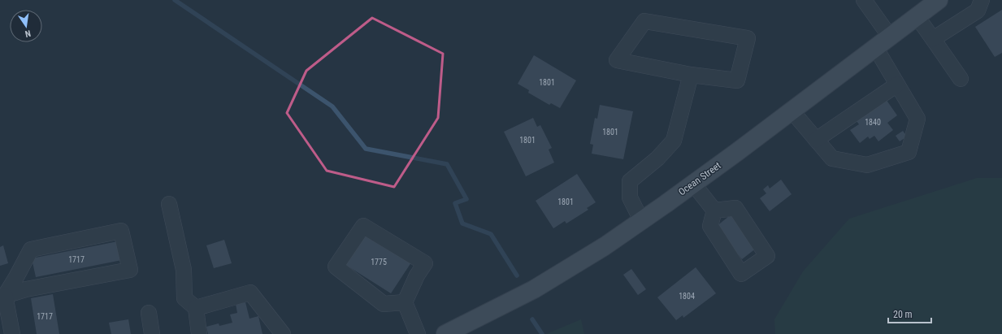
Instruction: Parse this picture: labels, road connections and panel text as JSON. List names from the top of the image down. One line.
{"streets":{"main road":["Ocean Street"]},"house_numbers":["1801","1840","1801","1801","1801","1717","1775","1804","1717"],"scale_bar":"20 m","north":"bottom"}
